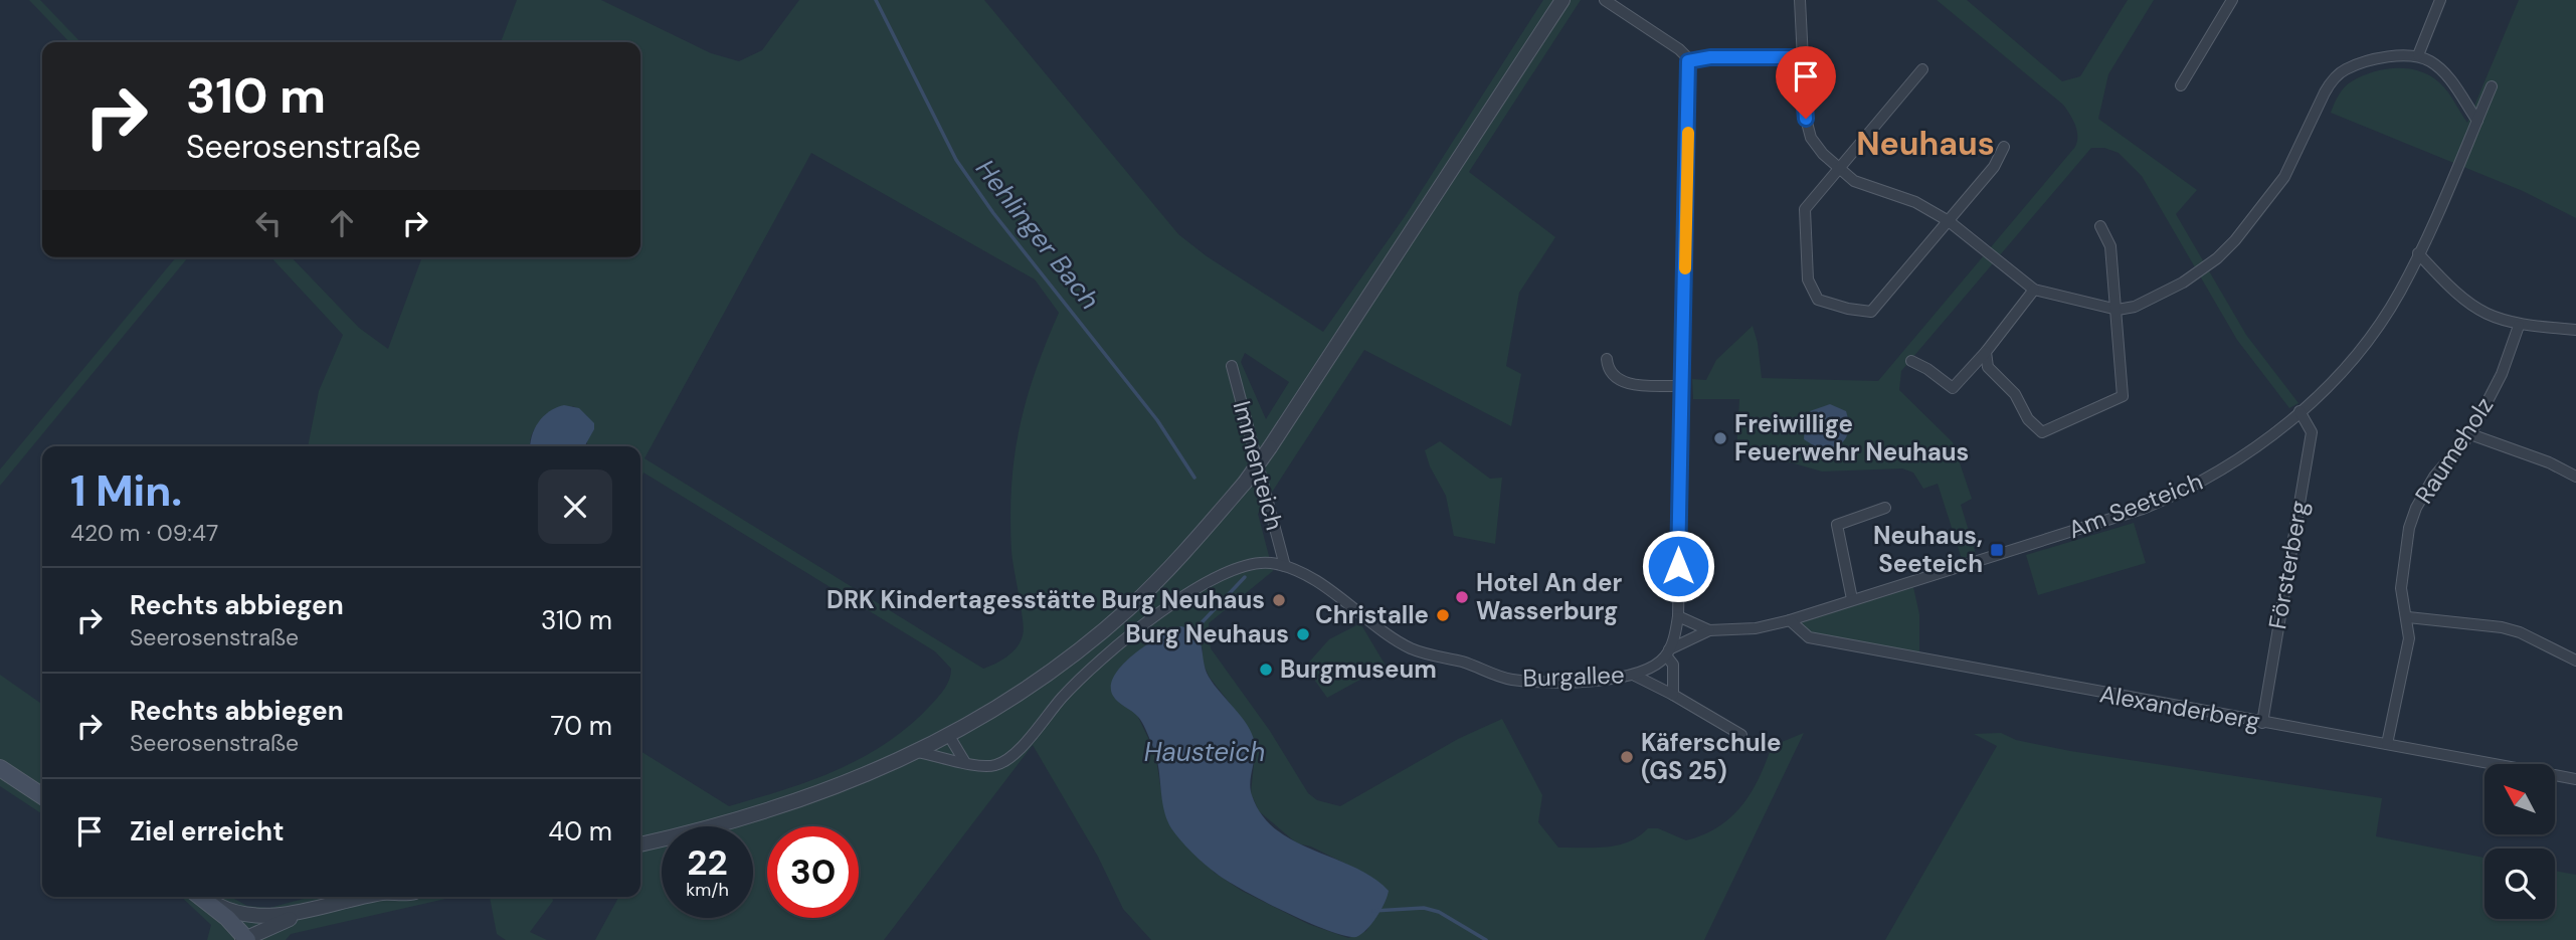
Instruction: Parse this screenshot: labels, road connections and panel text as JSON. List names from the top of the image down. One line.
{"streets":{"street":["Raumeholz","Immenteich","Am Seeteich","Försterberg","Burgallee","Alexanderberg"]},"crossings":[["Raumeholz","Alexanderberg"],["Immenteich","Burgallee"],["Am Seeteich","Försterberg"],["Am Seeteich","Burgallee"],["Am Seeteich","Alexanderberg"],["Försterberg","Alexanderberg"]],"districts":["Neuhaus"],"water":["Hehlinger Bach","Hausteich"],"places":{"other":["Freiwillige Feuerwehr Neuhaus","Hotel An der Wasserburg","DRK Kindertagesstätte Burg Neuhaus","Christalle","Burg Neuhaus","Burgmuseum","Käferschule (GS 25)"],"transit":["Neuhaus, Seeteich"]},"north":"top left","page":{"turn":["310 m","Seerosenstraße"],"heading":["1 Min.","420 m · 09:47"],"list":[{"name":"Rechts abbiegen","note":"Seerosenstraße","value":"310 m"},{"name":"Rechts abbiegen","note":"Seerosenstraße","value":"70 m"},{"name":"Ziel erreicht","value":"40 m"}],"speed":"22 km/h","limit":"30"}}
